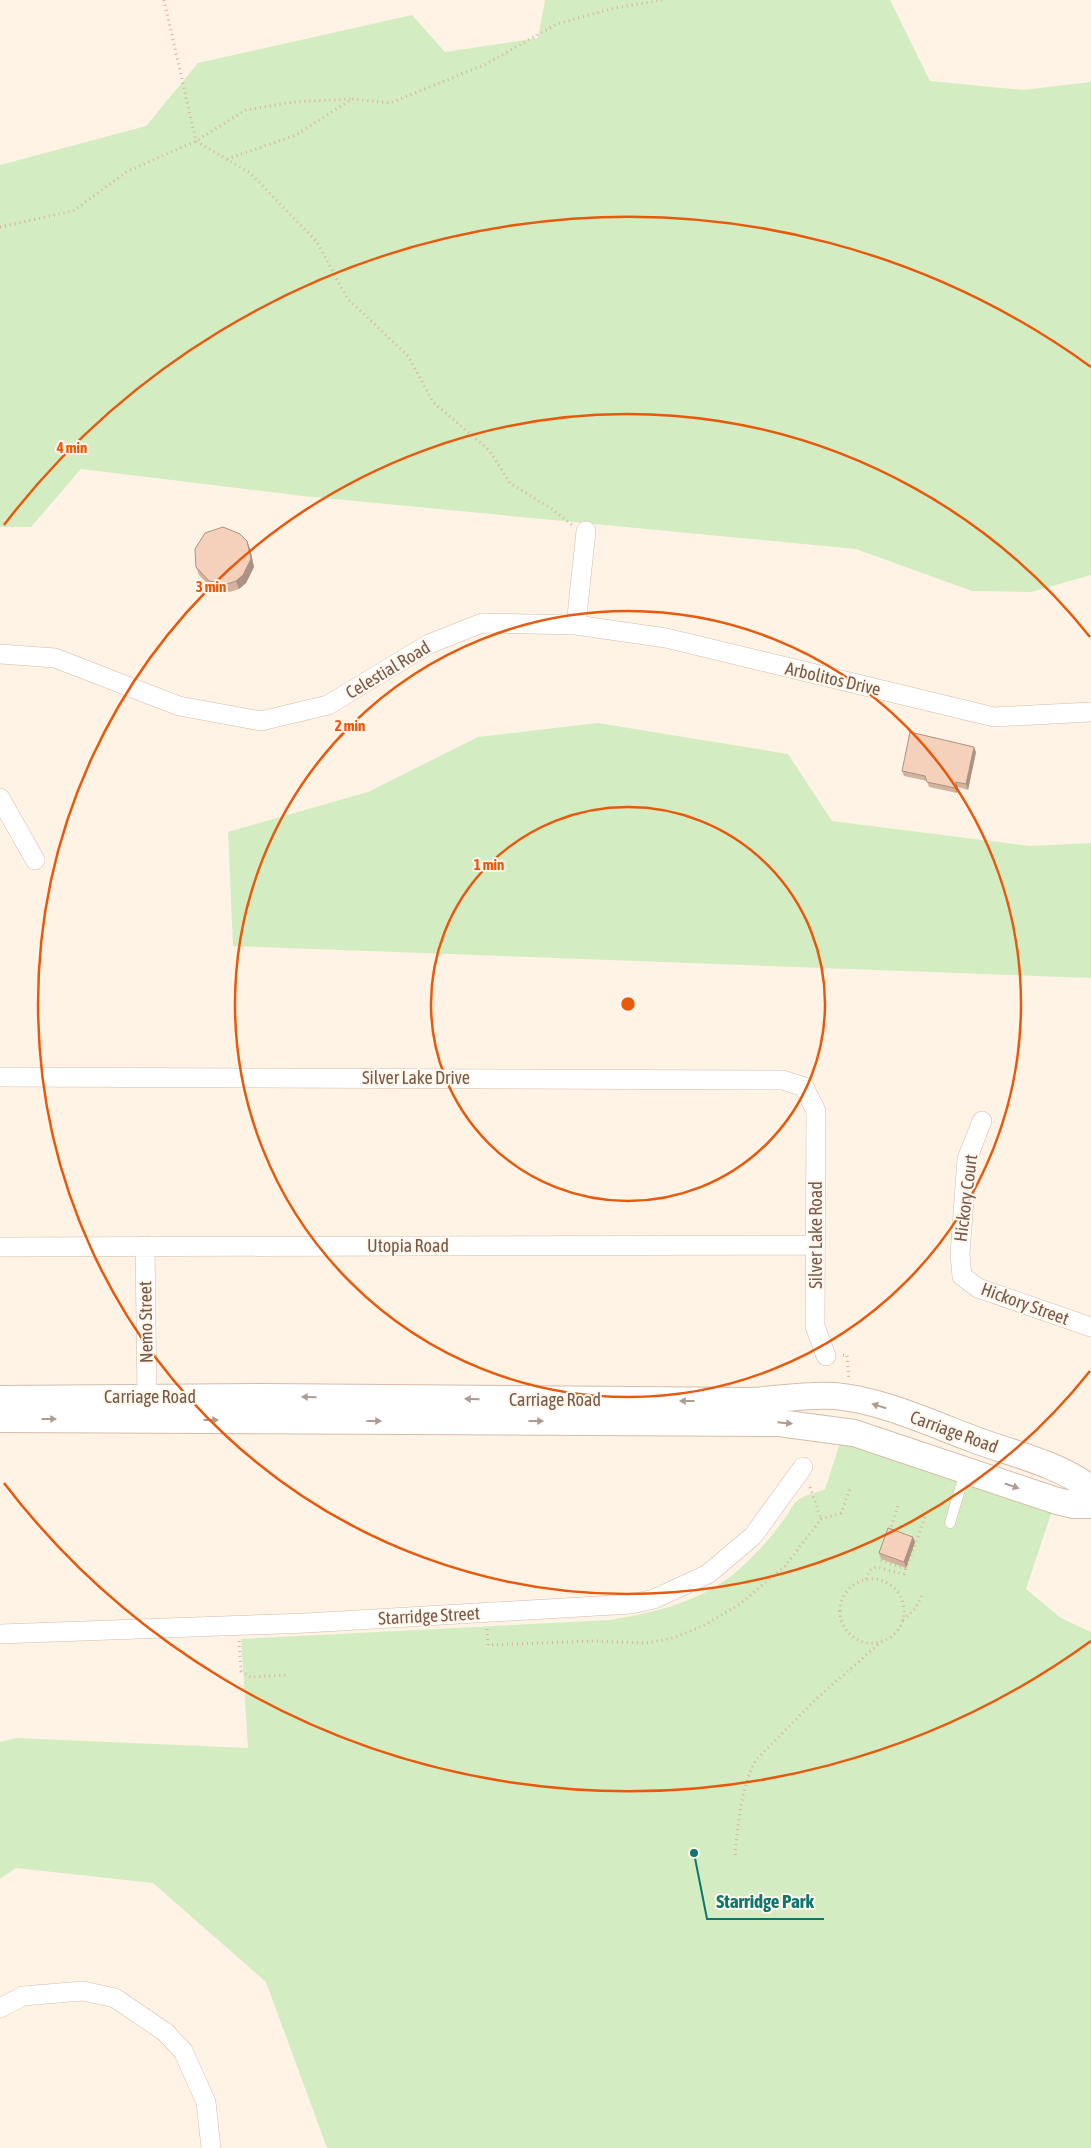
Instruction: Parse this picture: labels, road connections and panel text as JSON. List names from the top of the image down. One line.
{"streets":{"street":["Celestial Road","Arbolitos Drive","Silver Lake Drive","Hickory Court","Silver Lake Road","Utopia Road","Hickory Street","Nemo Street","Carriage Road","Starridge Street"]},"crossings":[["Celestial Road","Arbolitos Drive"],["Silver Lake Drive","Silver Lake Road"],["Hickory Court","Hickory Street"],["Silver Lake Road","Utopia Road"],["Utopia Road","Nemo Street"],["Nemo Street","Carriage Road"]],"places":["Starridge Park"],"rings":["4 min","3 min","2 min","1 min"]}
